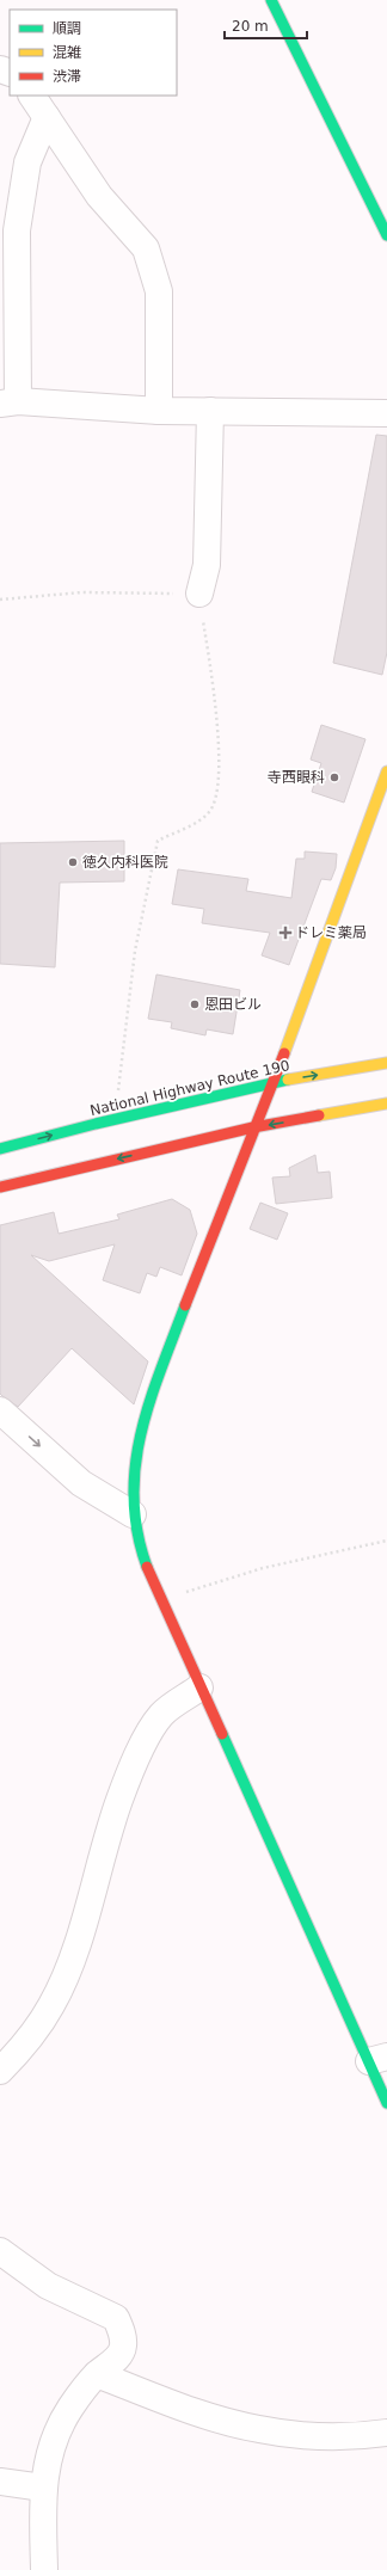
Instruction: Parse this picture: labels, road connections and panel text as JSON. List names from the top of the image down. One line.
{"streets":{"main road":["National Highway Route 190"]},"places":{"other":["寺西眼科","徳久内科医院","恩田ビル"],"health":["ドレミ薬局"]},"legend":["順調","混雑","渋滞"],"scale_bar":"20 m"}
